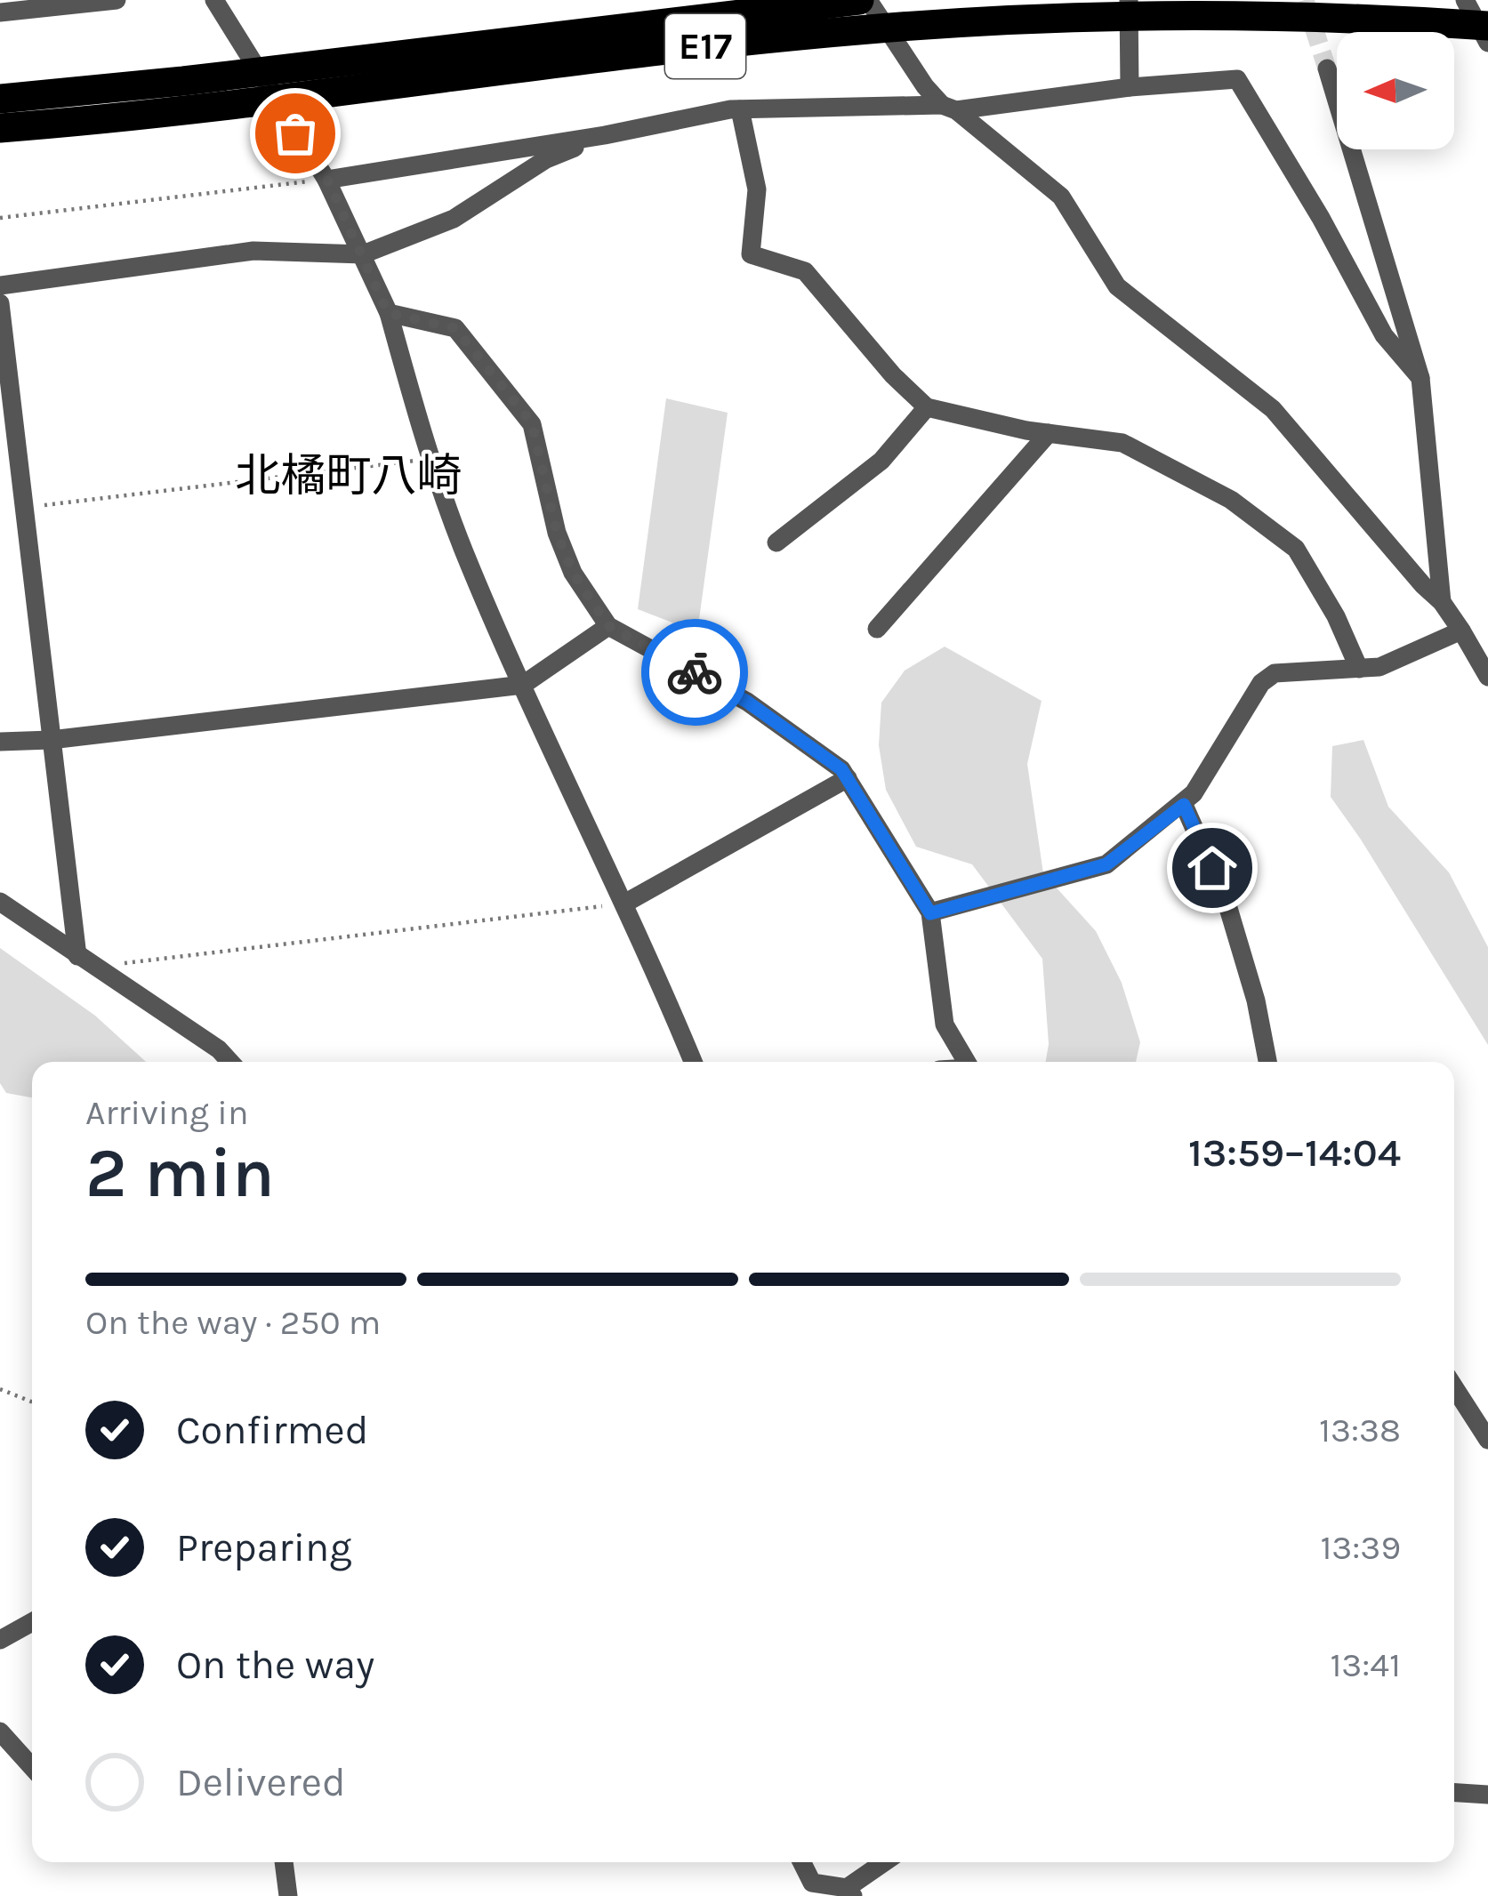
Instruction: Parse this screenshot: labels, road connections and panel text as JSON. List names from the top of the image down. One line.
{"streets":{"highway":["E17"]},"districts":["北橘町八崎"],"north":"left","page":{"heading":["2 min","Arriving in","13:59–14:04"],"bar":"On the way · 250 m","list":[["Confirmed","13:38"],["Preparing","13:39"],["On the way","13:41"],"Delivered"]}}
